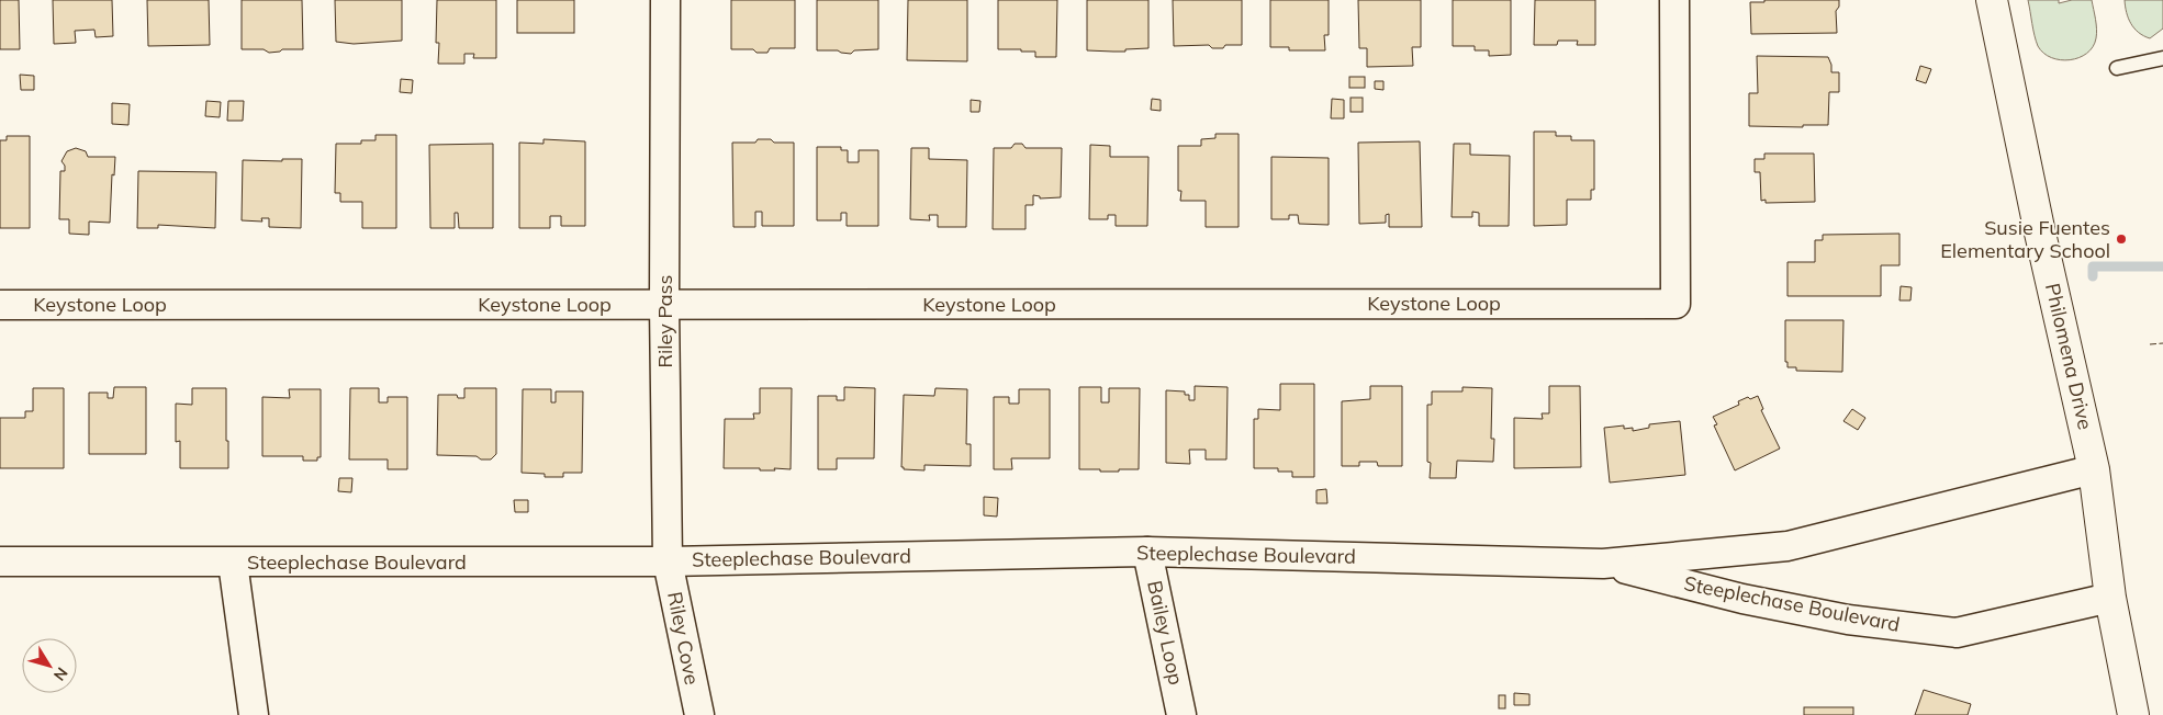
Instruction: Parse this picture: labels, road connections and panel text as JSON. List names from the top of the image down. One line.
{"streets":{"street":["Keystone Loop","Riley Pass","Philomena Drive","Steeplechase Boulevard","Bailey Loop","Riley Cove"]},"crossings":[["Keystone Loop","Riley Pass"],["Riley Pass","Steeplechase Boulevard"],["Riley Pass","Riley Cove"],["Philomena Drive","Steeplechase Boulevard"],["Steeplechase Boulevard","Bailey Loop"],["Steeplechase Boulevard","Riley Cove"]],"places":["Susie Fuentes Elementary School"],"north":"bottom right"}
